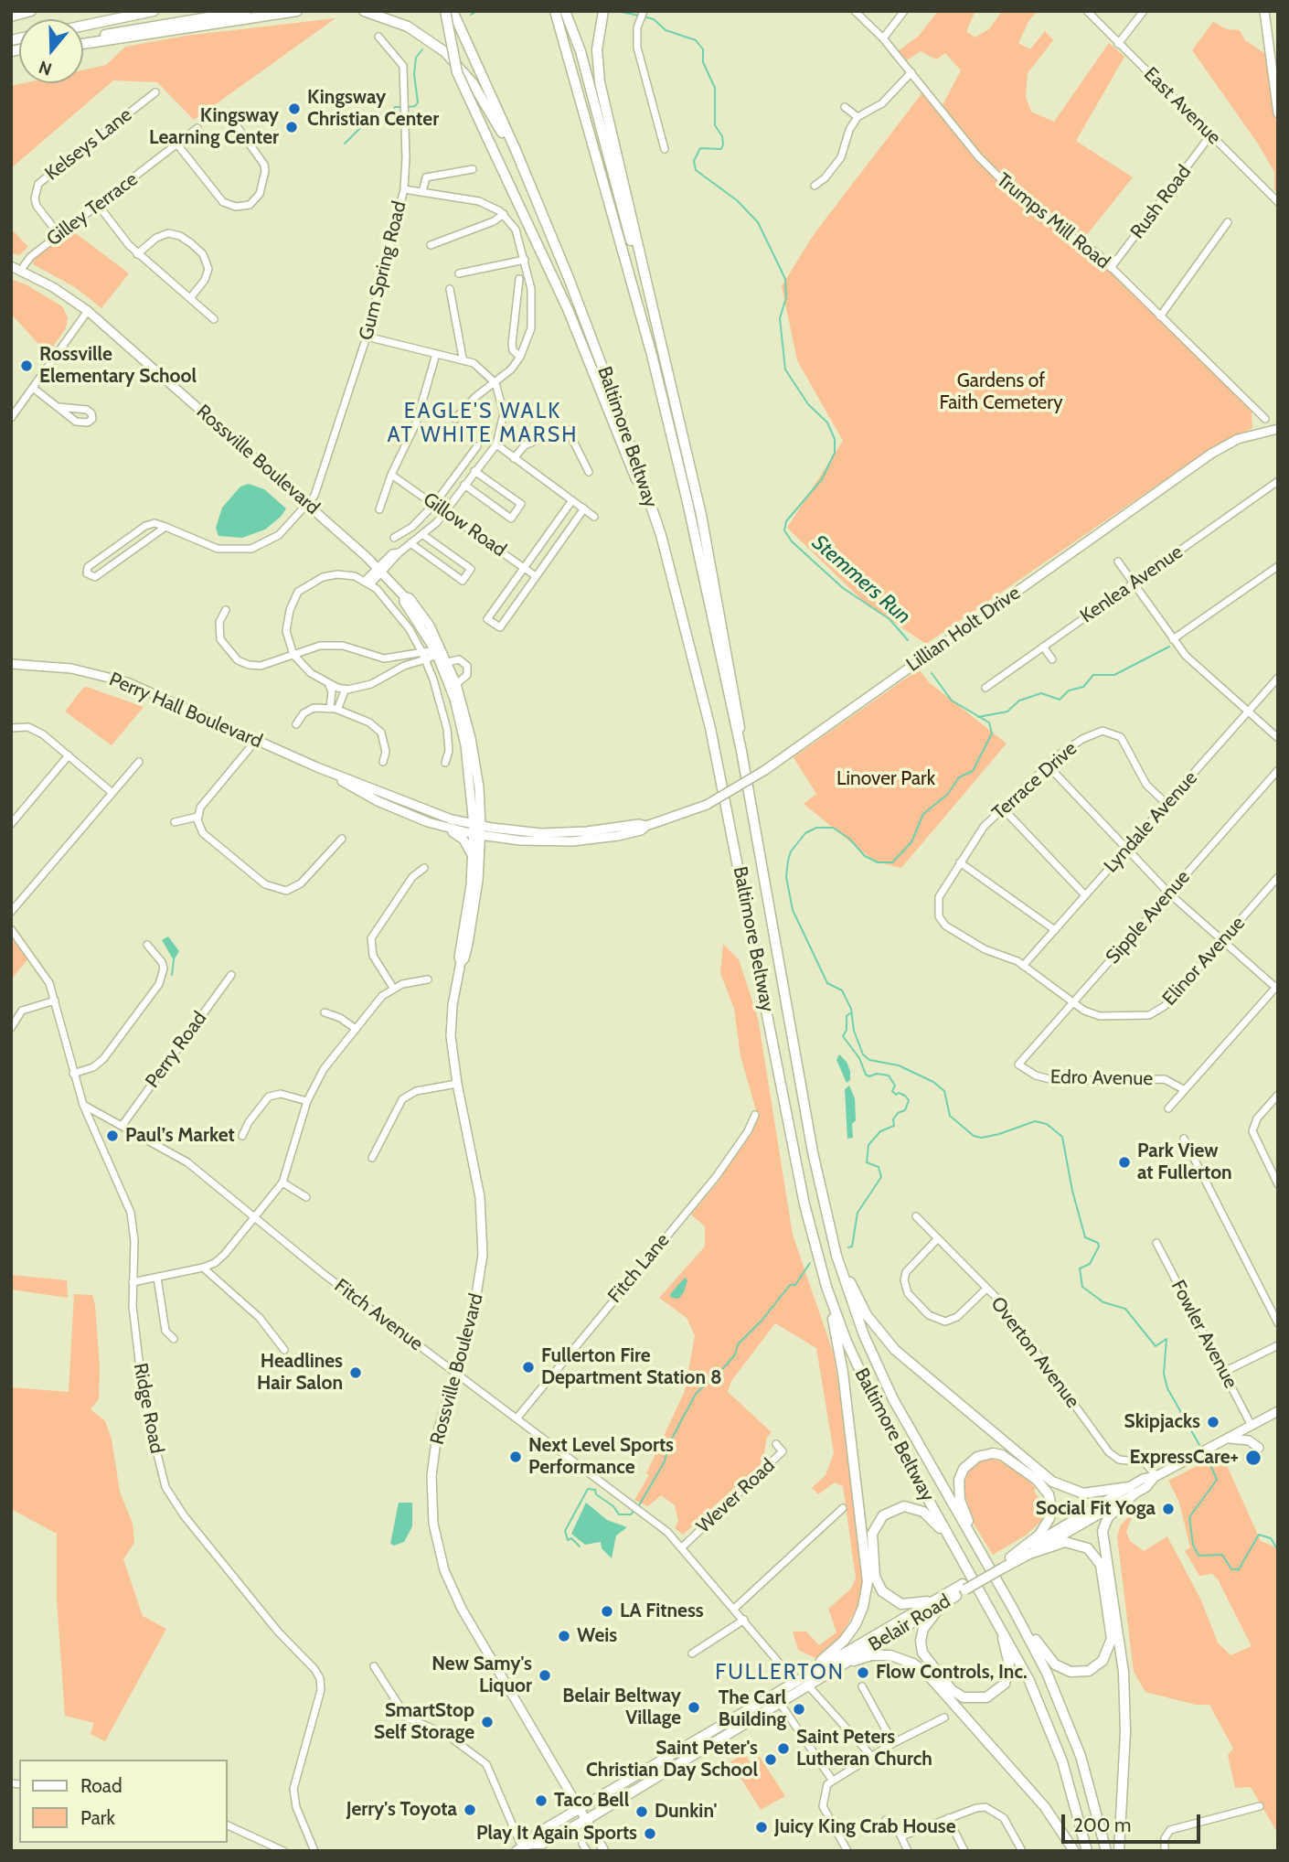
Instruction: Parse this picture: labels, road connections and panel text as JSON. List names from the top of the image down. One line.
{"streets":{"highway":["Baltimore Beltway","Belair Road"],"main road":["Rossville Boulevard","Lillian Holt Drive","Perry Hall Boulevard"],"street":["East Avenue","Kelseys Lane","Rush Road","Gilley Terrace","Trumps Mill Road","Gum Spring Road","Gillow Road","Kenlea Avenue","Terrace Drive","Lyndale Avenue","Sipple Avenue","Elinor Avenue","Perry Road","Edro Avenue","Fitch Lane","Fitch Avenue","Fowler Avenue","Overton Avenue","Ridge Road","Wever Road"]},"crossings":[["East Avenue","Rush Road"],["Kelseys Lane","Gilley Terrace"],["Rush Road","Trumps Mill Road"],["Gilley Terrace","Rossville Boulevard"],["Gum Spring Road","Rossville Boulevard"],["Rossville Boulevard","Lillian Holt Drive"],["Rossville Boulevard","Perry Hall Boulevard"],["Rossville Boulevard","Fitch Avenue"],["Rossville Boulevard","Belair Road"],["Lillian Holt Drive","Perry Hall Boulevard"],["Terrace Drive","Lyndale Avenue"],["Terrace Drive","Elinor Avenue"],["Lyndale Avenue","Elinor Avenue"],["Sipple Avenue","Elinor Avenue"],["Sipple Avenue","Edro Avenue"],["Perry Road","Fitch Avenue"],["Fitch Lane","Fitch Avenue"],["Fitch Avenue","Ridge Road"],["Fitch Avenue","Wever Road"],["Fitch Avenue","Belair Road"],["Fowler Avenue","Belair Road"],["Overton Avenue","Belair Road"]],"districts":["EAGLE'S WALK AT WHITE MARSH","FULLERTON"],"water":["Stemmers Run"],"parks":["Gardens of Faith Cemetery","Linover Park"],"places":["Kingsway Christian Center","Kingsway Learning Center","Rossville Elementary School","Paul’s Market","Park View at Fullerton","Fullerton Fire Department Station 8","Headlines Hair Salon","Skipjacks","Next Level Sports Performance","ExpressCare+","Social Fit Yoga","LA Fitness","Weis","Flow Controls, Inc.","New Samy's Liquor","Belair Beltway Village","The Carl Building","SmartStop Self Storage","Saint Peters Lutheran Church","Saint Peter's Christian Day School","Taco Bell","Jerry's Toyota","Dunkin'","Juicy King Crab House","Play It Again Sports"],"legend":["Road","Park"],"scale_bar":"200 m","north":"bottom"}
